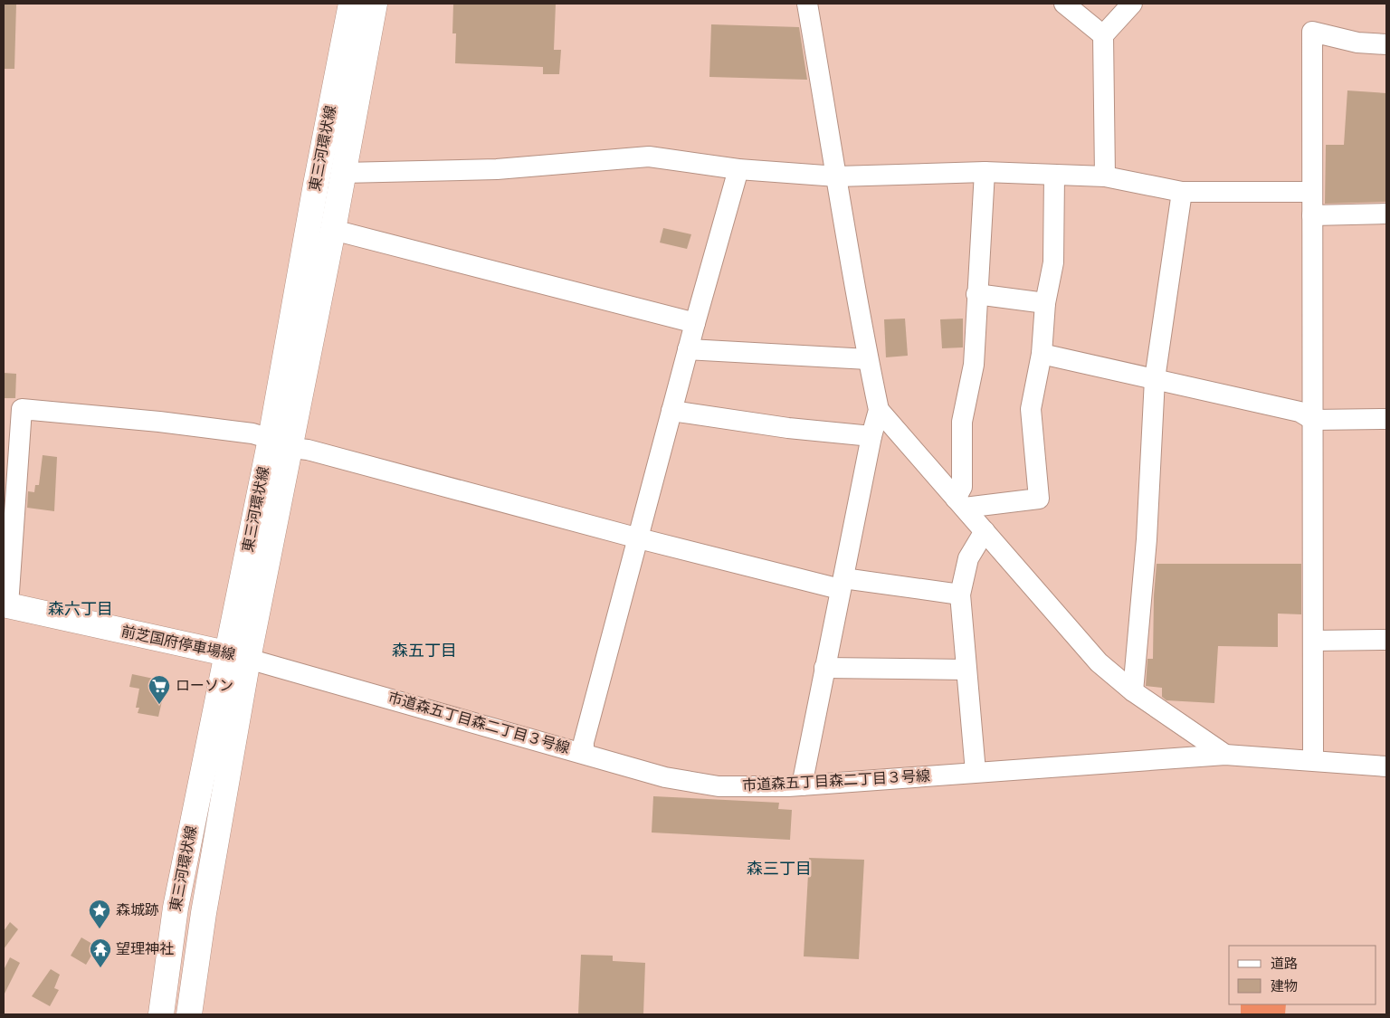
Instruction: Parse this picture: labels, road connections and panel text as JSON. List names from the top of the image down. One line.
{"streets":{"main road":["東三河環状線","前芝国府停車場線"],"street":["市道森五丁目森二丁目３号線"]},"crossings":[["東三河環状線","前芝国府停車場線"],["東三河環状線","市道森五丁目森二丁目３号線"],["前芝国府停車場線","市道森五丁目森二丁目３号線"]],"districts":["森六丁目","森五丁目","森三丁目"],"places":{"supermarket":["ローソン"],"place":["森城跡"],"temple":["望理神社"]},"legend":["道路","建物"]}
